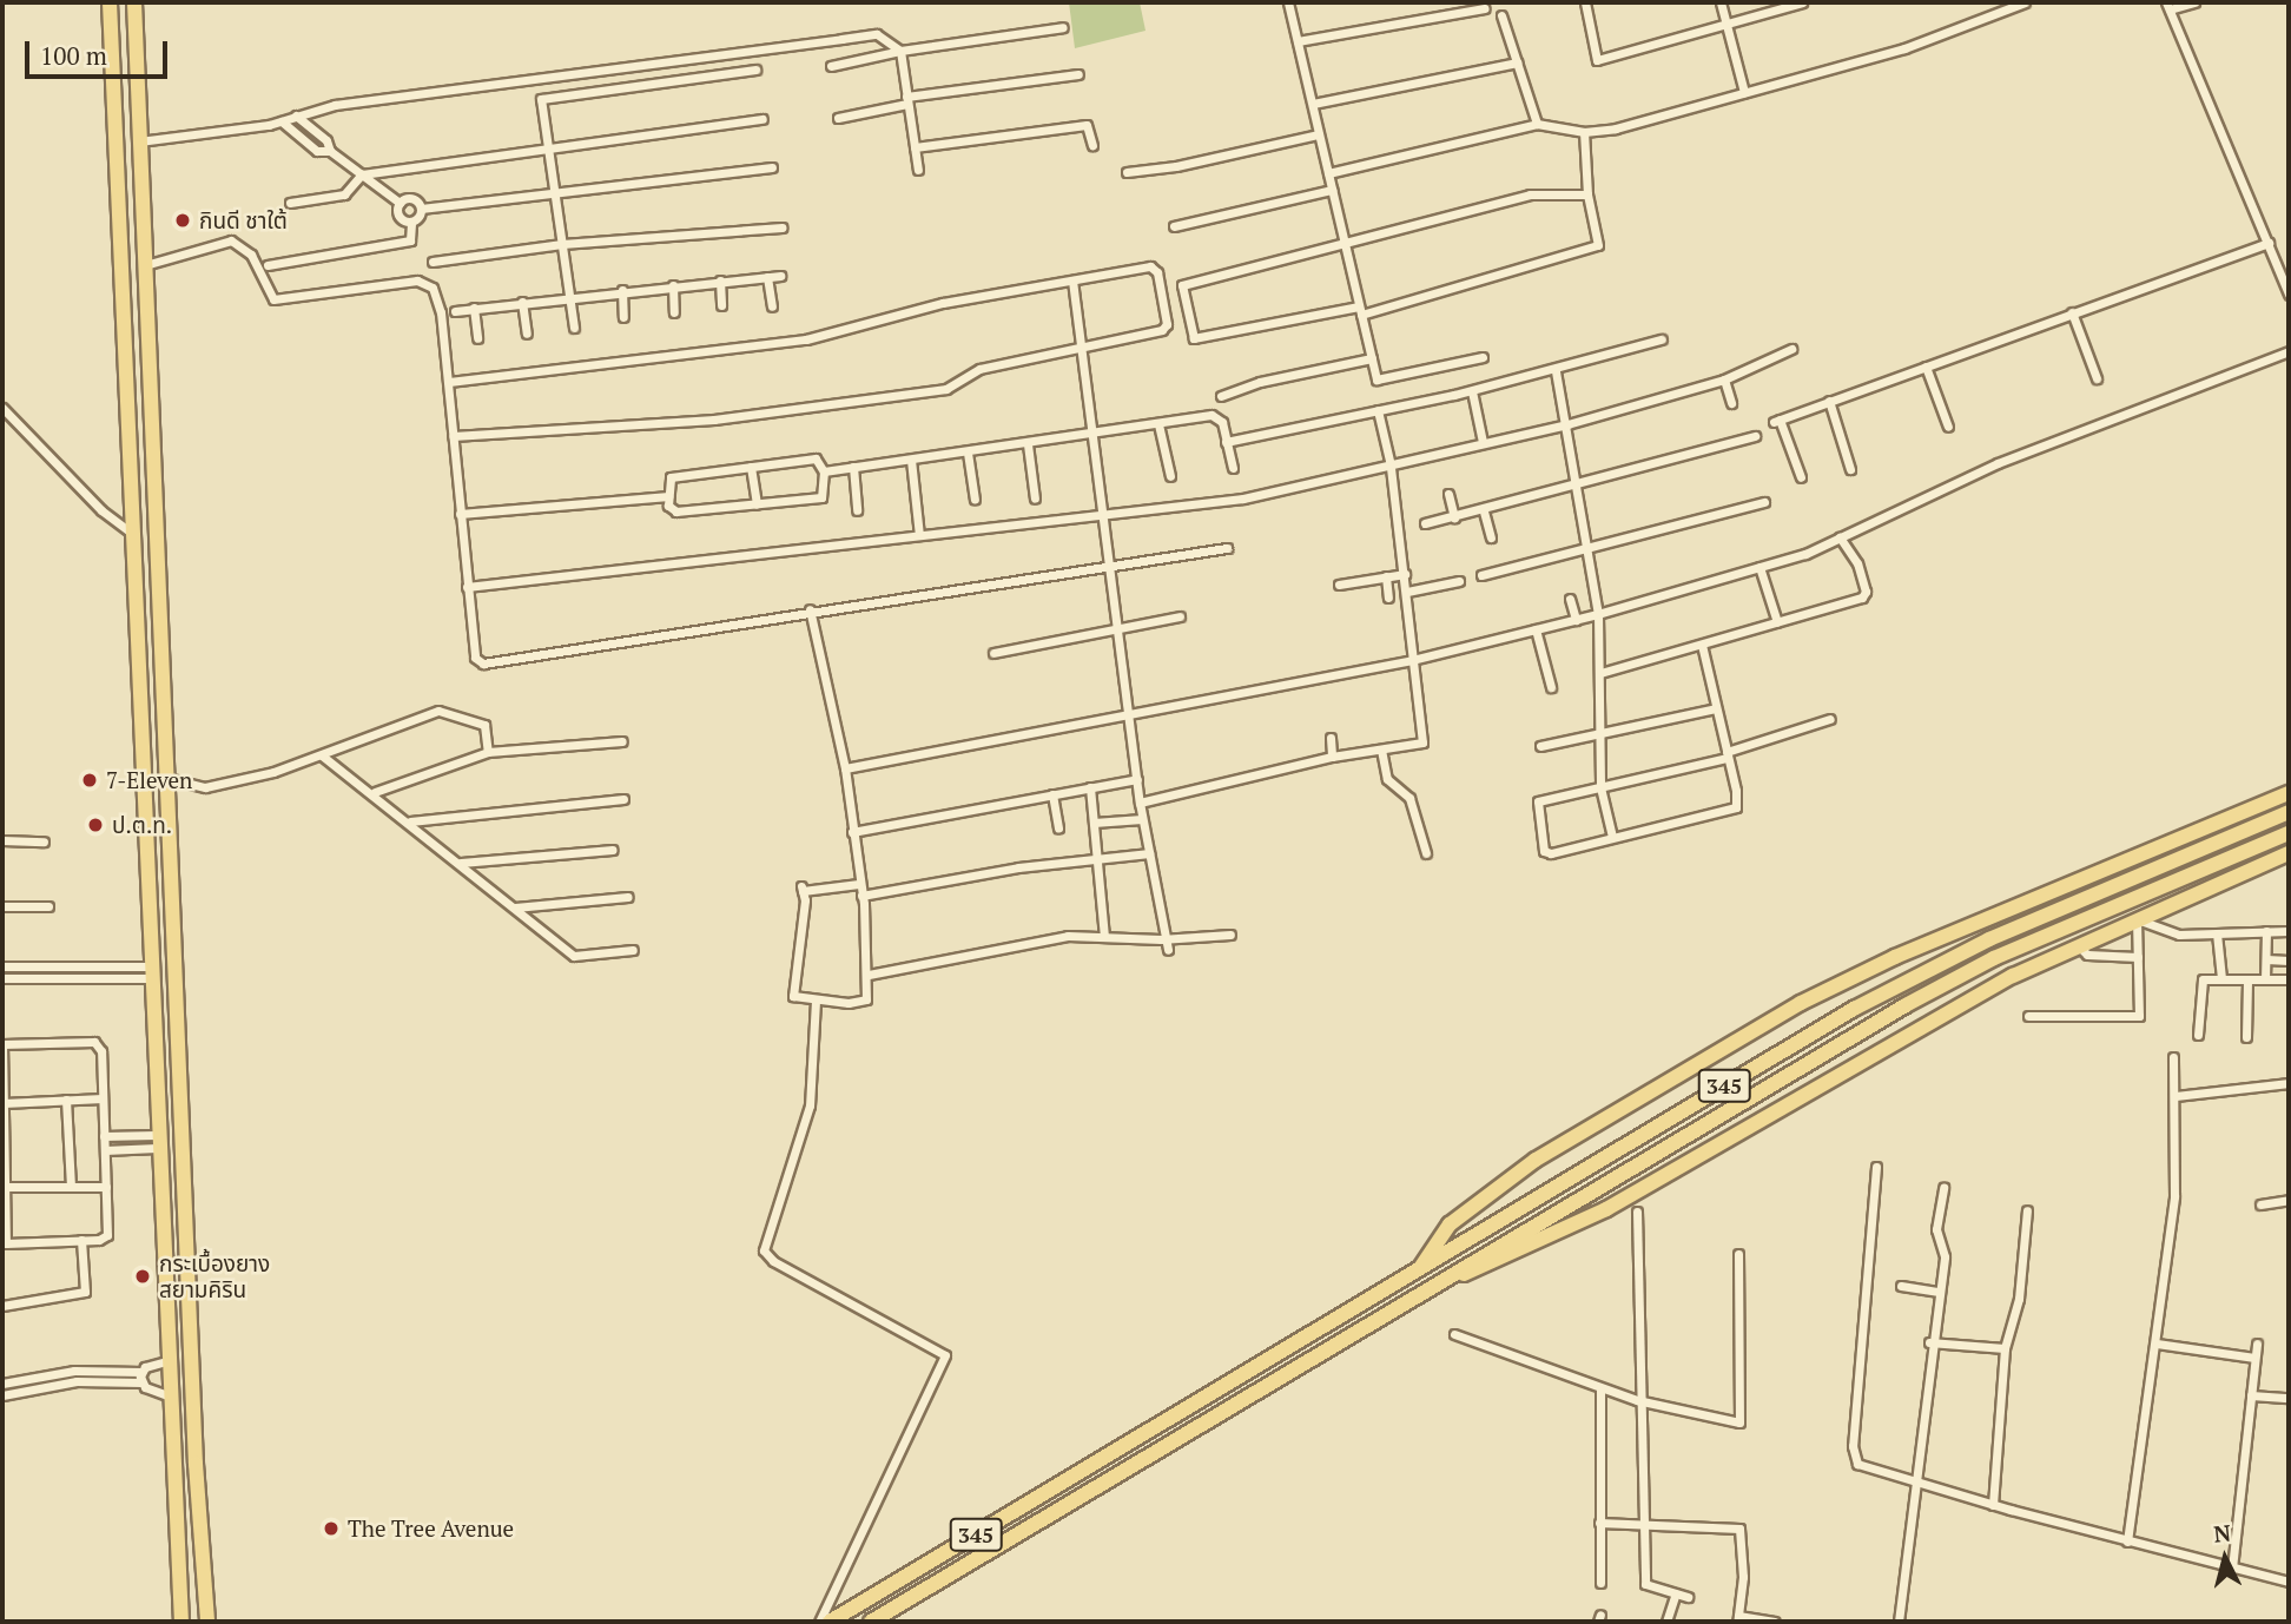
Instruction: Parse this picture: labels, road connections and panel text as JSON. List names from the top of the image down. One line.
{"streets":{"main road":["345"]},"places":["กินดี ชาใต้","7-Eleven","ป.ต.ท.","กระเบื้องยาง สยามคิริน","The Tree Avenue"],"scale_bar":"100 m","north":"top"}
